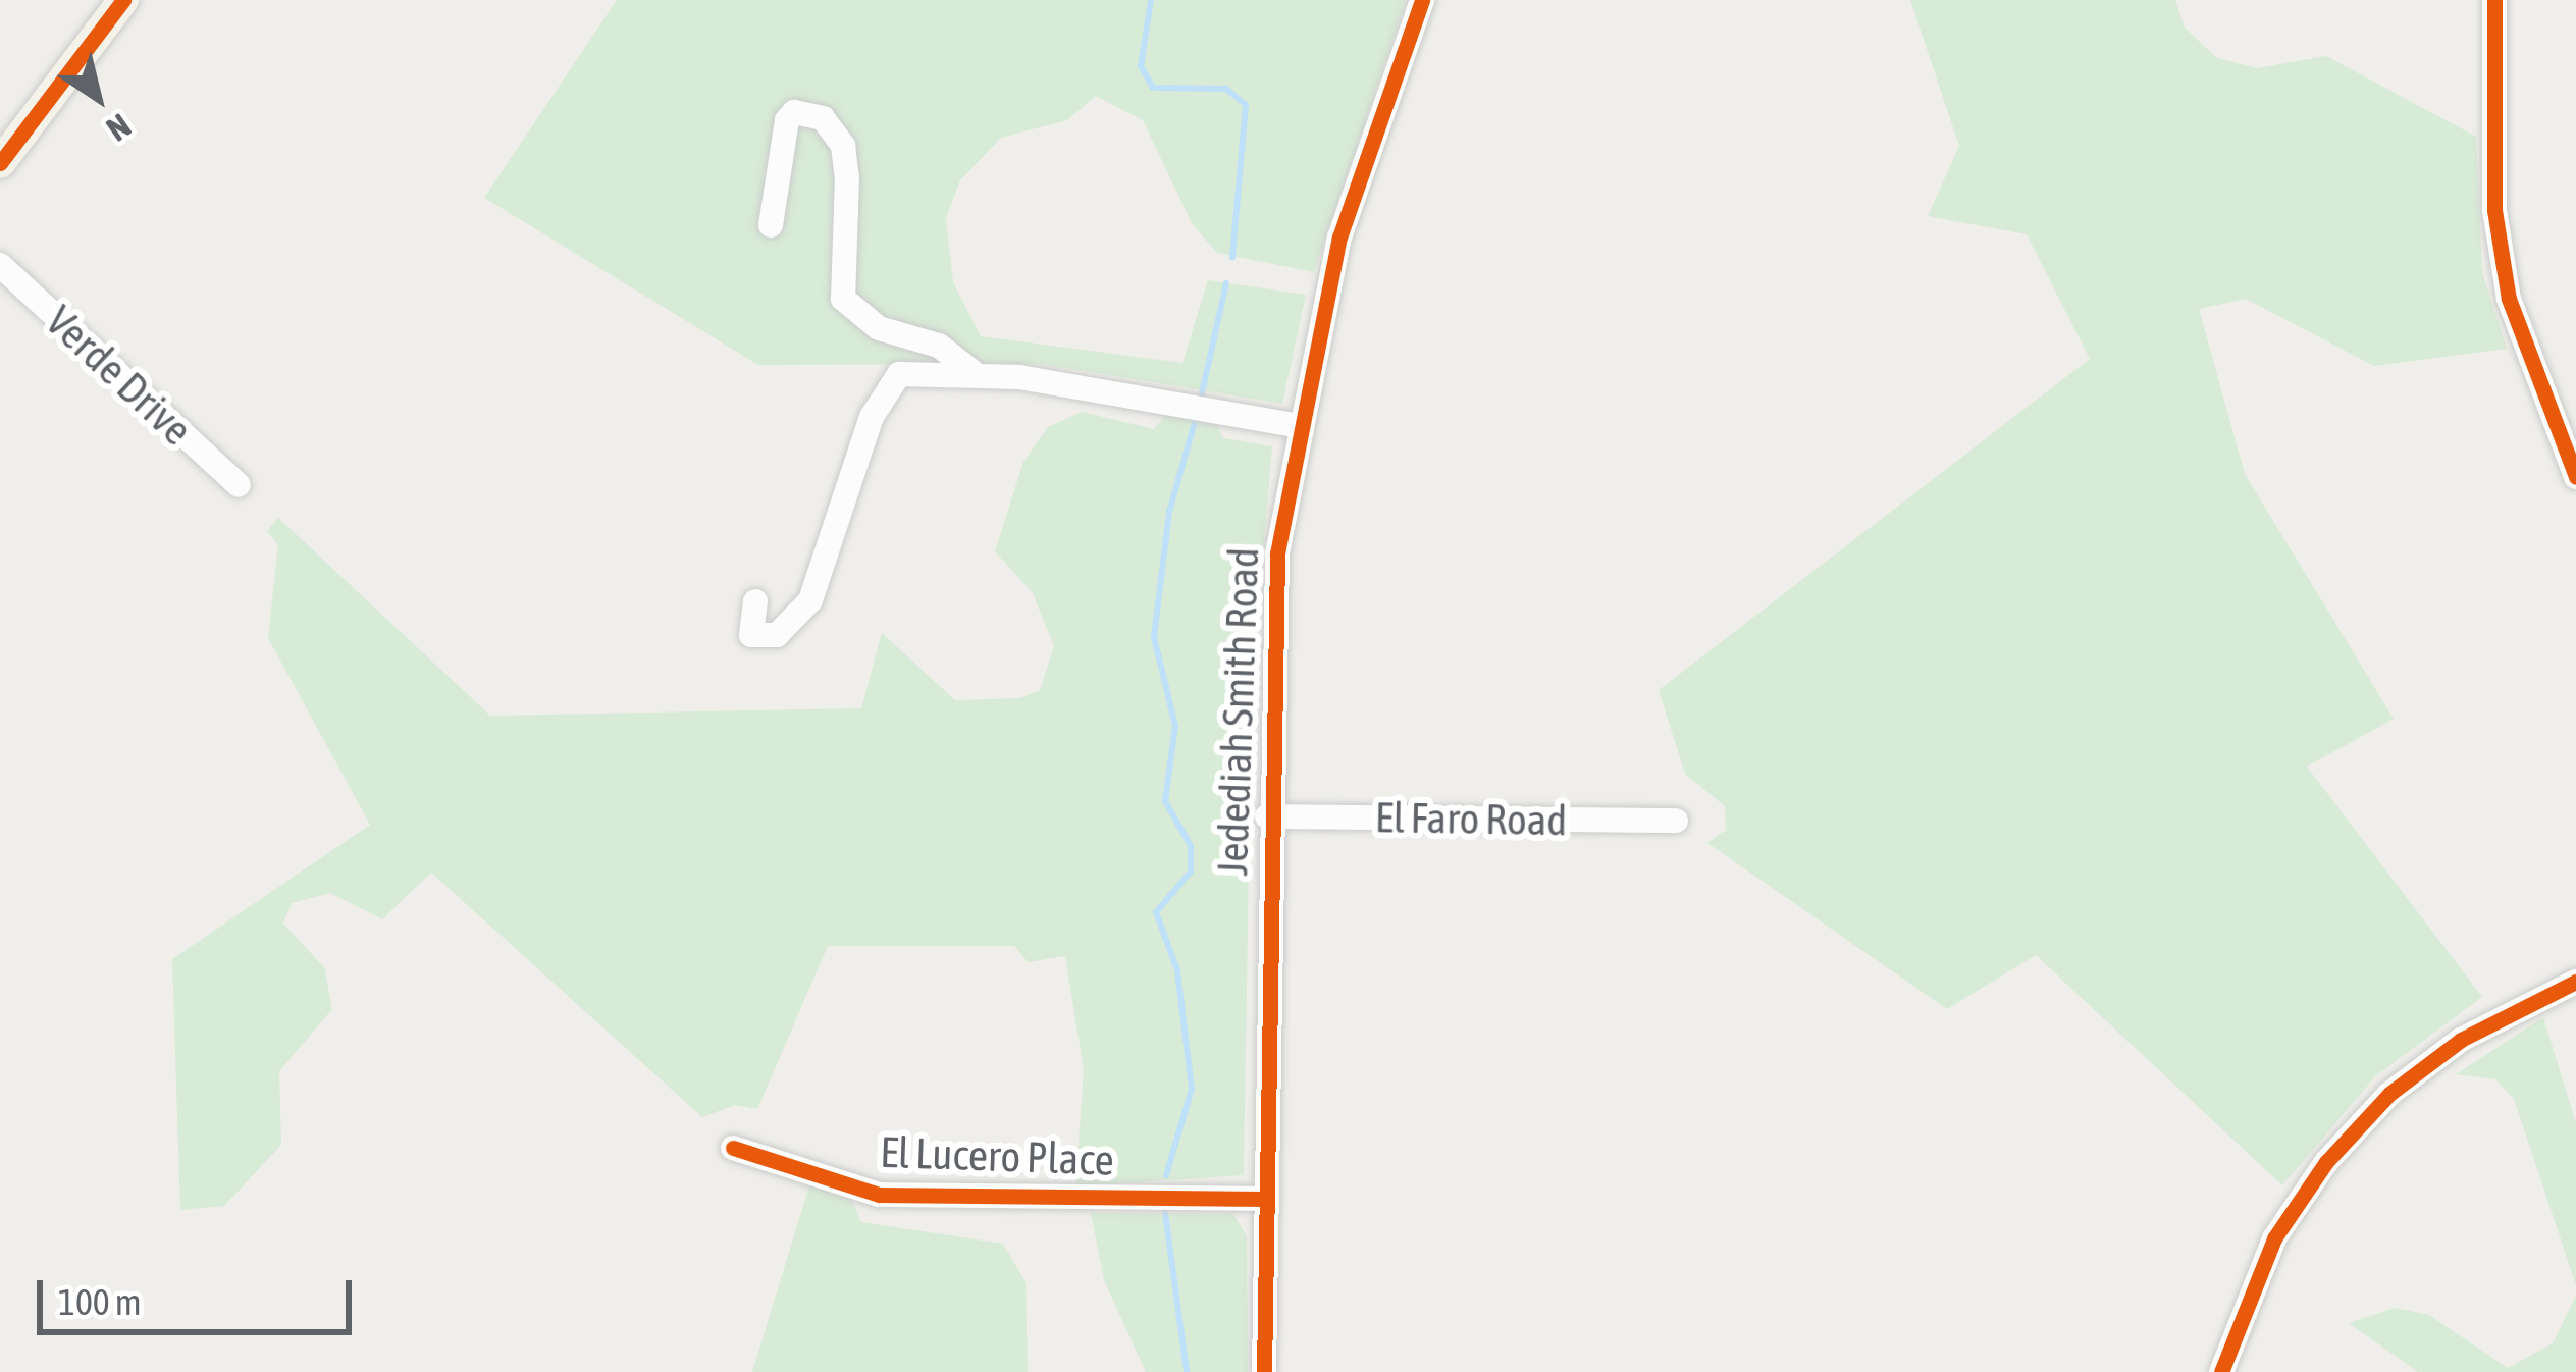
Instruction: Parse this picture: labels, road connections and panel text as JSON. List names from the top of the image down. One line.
{"streets":{"street":["Verde Drive","Jedediah Smith Road","El Faro Road","El Lucero Place"]},"crossings":[["Jedediah Smith Road","El Faro Road"],["Jedediah Smith Road","El Lucero Place"]],"scale_bar":"100 m","north":"bottom right"}
